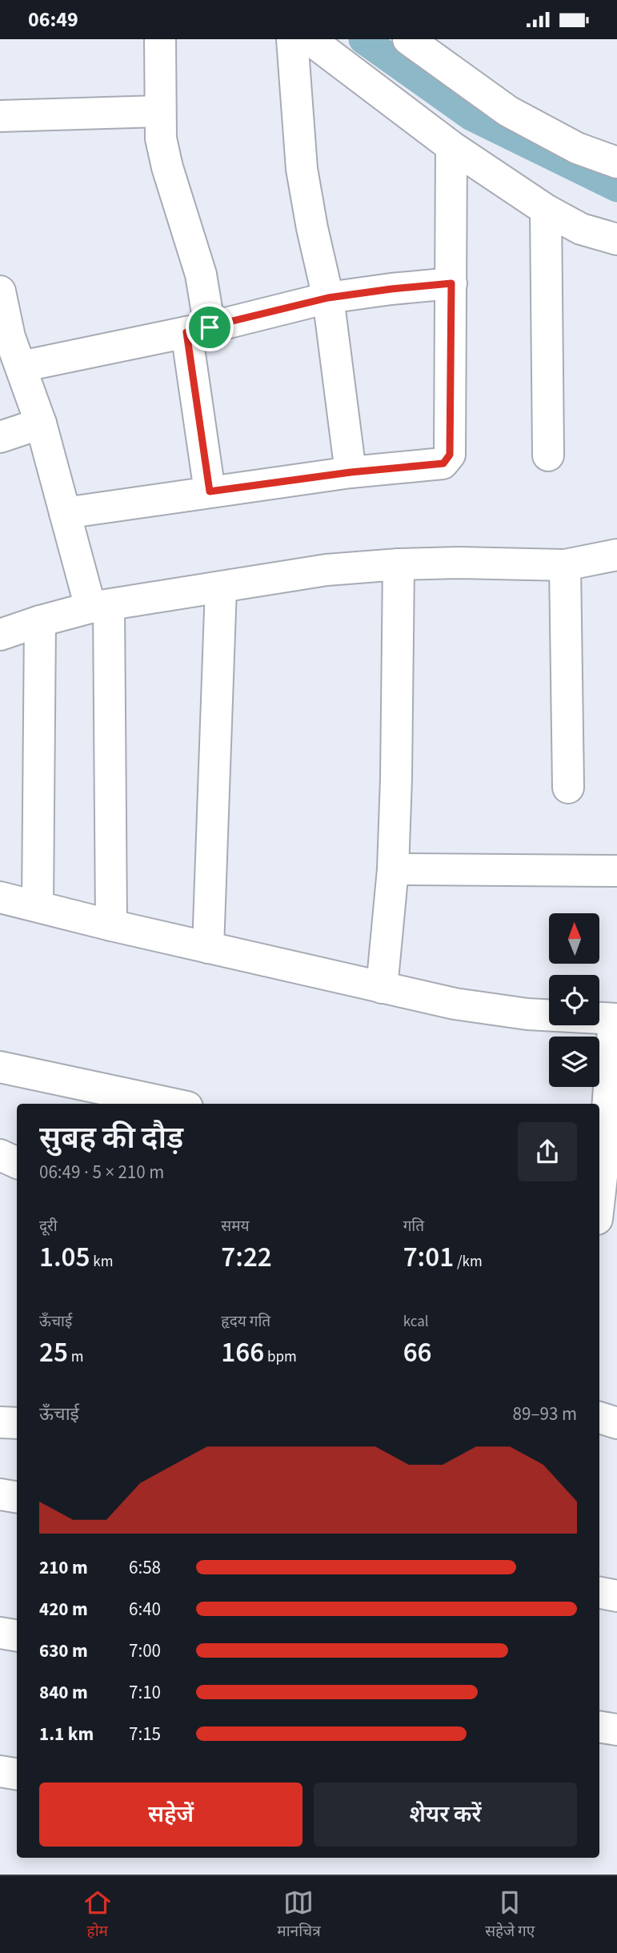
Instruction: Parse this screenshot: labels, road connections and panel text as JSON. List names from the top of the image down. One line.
{"north":"top","page":{"status":"06:49","heading":["सुबह की दौड़","06:49 · 5 × 210 m"],"stats":[["दूरी","1.05 km"],["समय","7:22"],["गति","7:01 /km"],["ऊँचाई","25 m"],["हृदय गति","166 bpm"],["kcal","66"]],"chart":["ऊँचाई","89–93 m"],"list":[{"name":"210 m","note":"6:58"},{"name":"420 m","note":"6:40"},{"name":"630 m","note":"7:00"},{"name":"840 m","note":"7:10"},{"name":"1.1 km","note":"7:15"}],"buttons":["सहेजें","शेयर करें"],"tabs":["होम","मानचित्र","सहेजे गए"]}}
